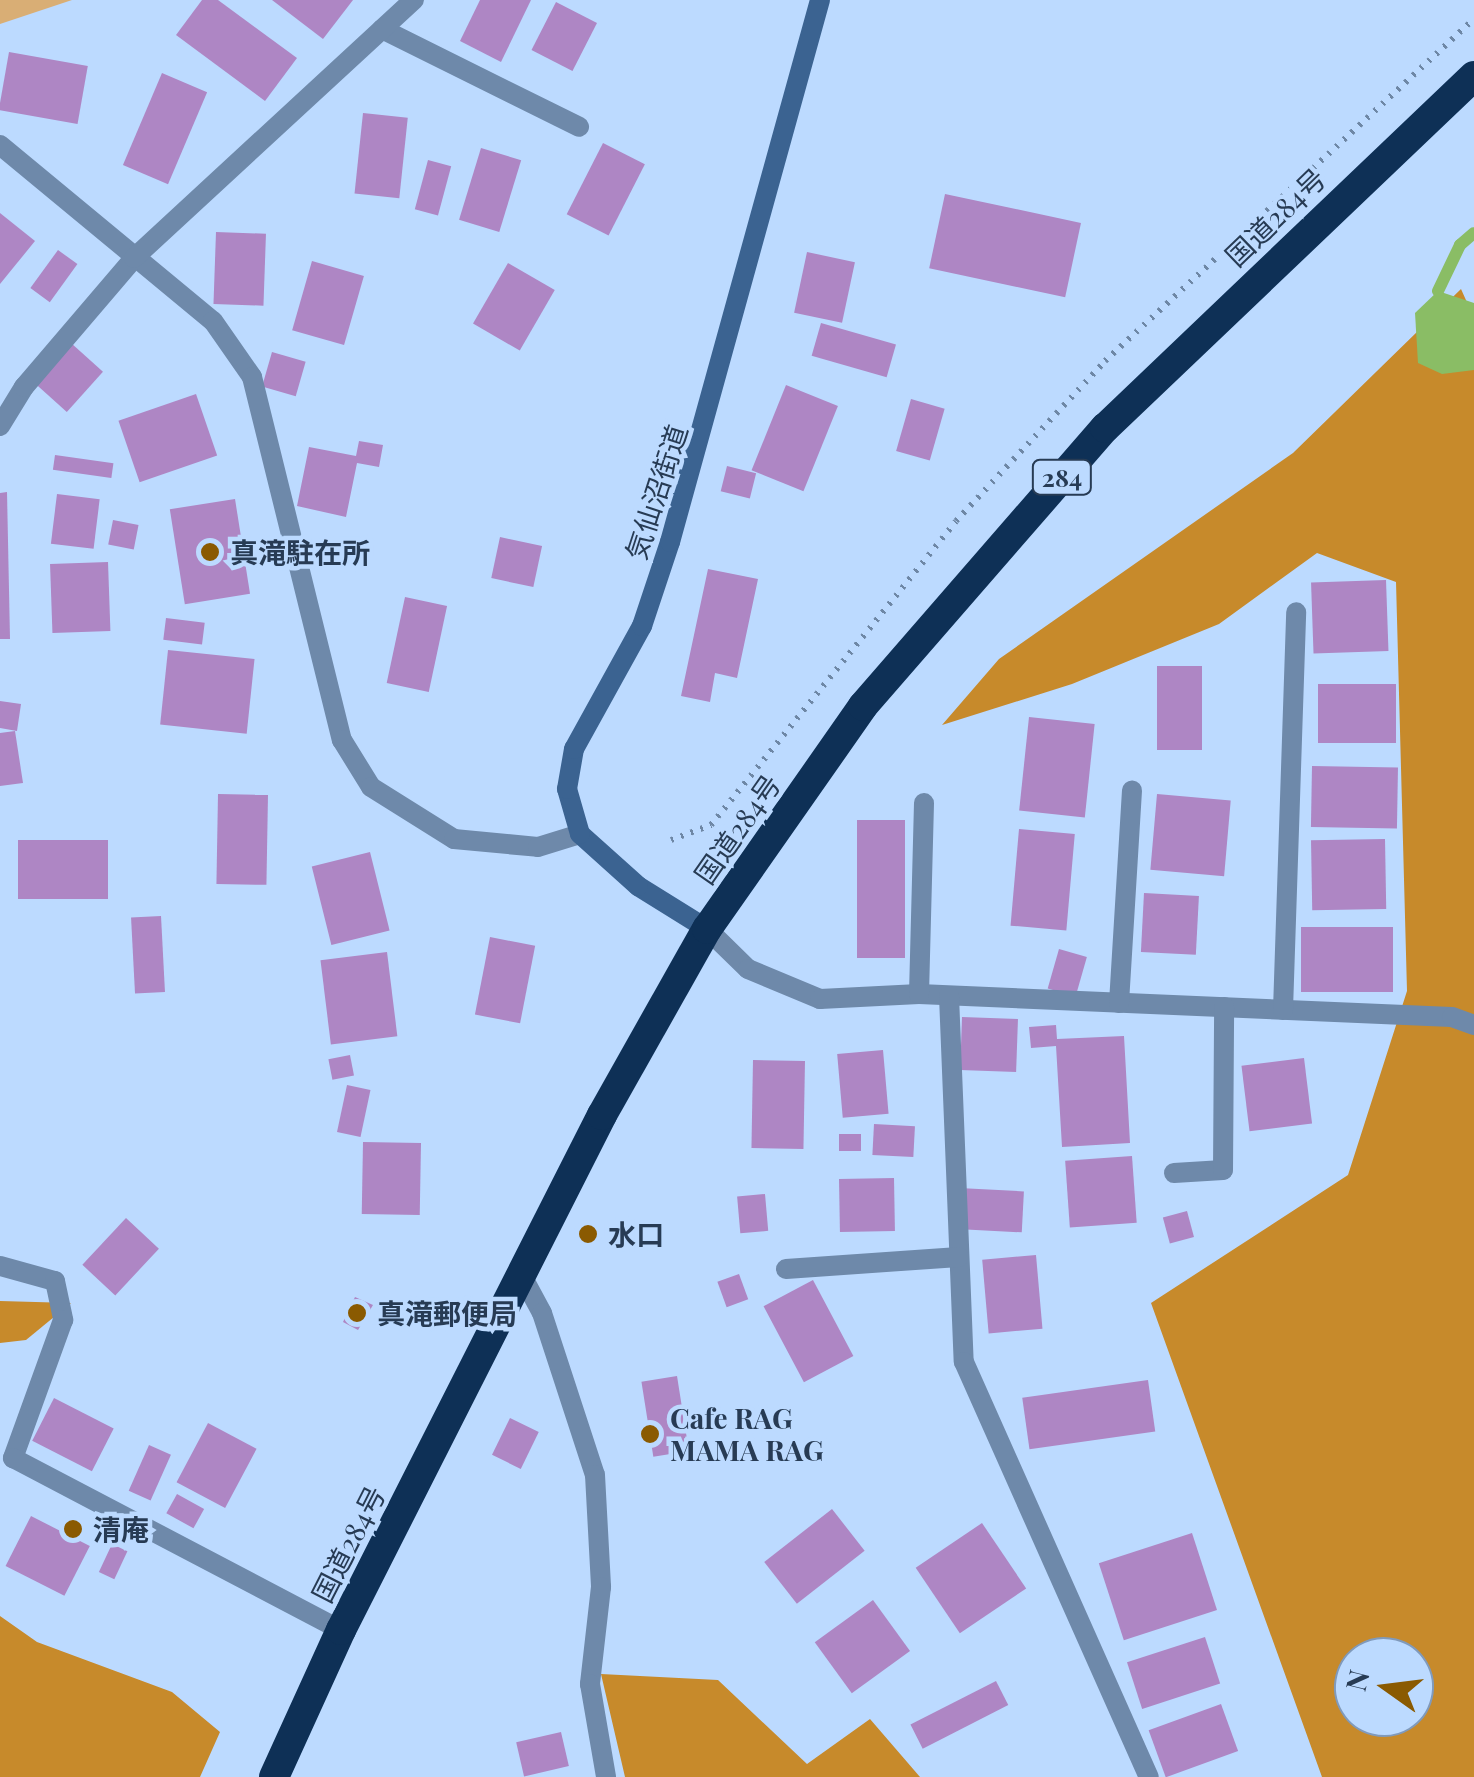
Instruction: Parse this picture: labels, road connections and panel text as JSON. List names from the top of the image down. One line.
{"streets":{"highway":["国道284号","284"],"street":["気仙沼街道"]},"places":["真滝駐在所","水口","真滝郵便局","Cafe RAG MAMA RAG","清庵"],"north":"left"}
